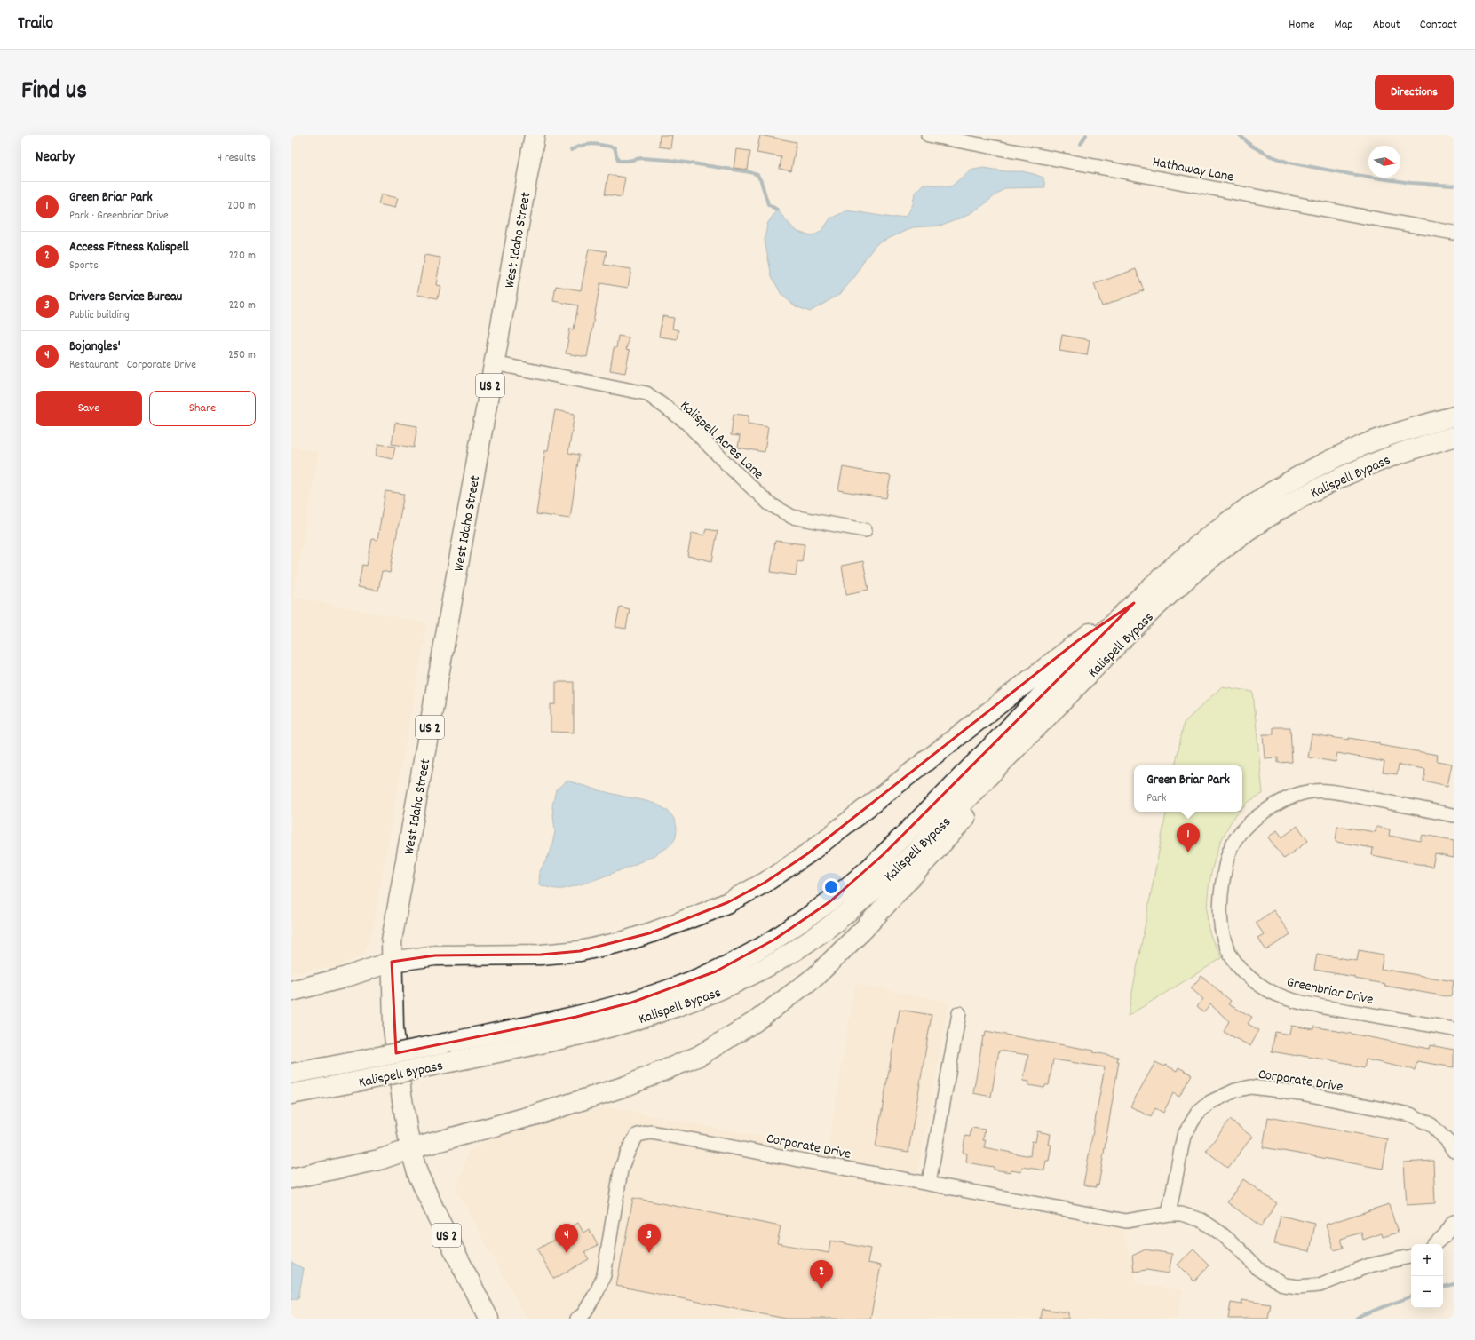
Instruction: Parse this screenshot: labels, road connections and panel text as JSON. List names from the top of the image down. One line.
{"streets":{"highway":["West Idaho Street","US 2","Kalispell Bypass"],"street":["Hathaway Lane","Kalispell Acres Lane","Greenbriar Drive","Corporate Drive"]},"crossings":[["West Idaho Street","Kalispell Acres Lane"]],"north":"right","page":{"header":"Trailo","nav":["Home","Map","About","Contact"],"title":"Find us","buttons":["Directions",["Save","Share"]],"heading":["Nearby","4 results"],"list":[{"mark":"1","name":"Green Briar Park","note":"Park · Greenbriar Drive","value":"200 m"},{"mark":"2","name":"Access Fitness Kalispell","note":"Sports","value":"220 m"},{"mark":"3","name":"Drivers Service Bureau","note":"Public building","value":"220 m"},{"mark":"4","name":"Bojangles'","note":"Restaurant · Corporate Drive","value":"250 m"}],"popup":["Green Briar Park","Park"],"pins":["1","3","4","2"],"map_buttons":["+","−"]}}
